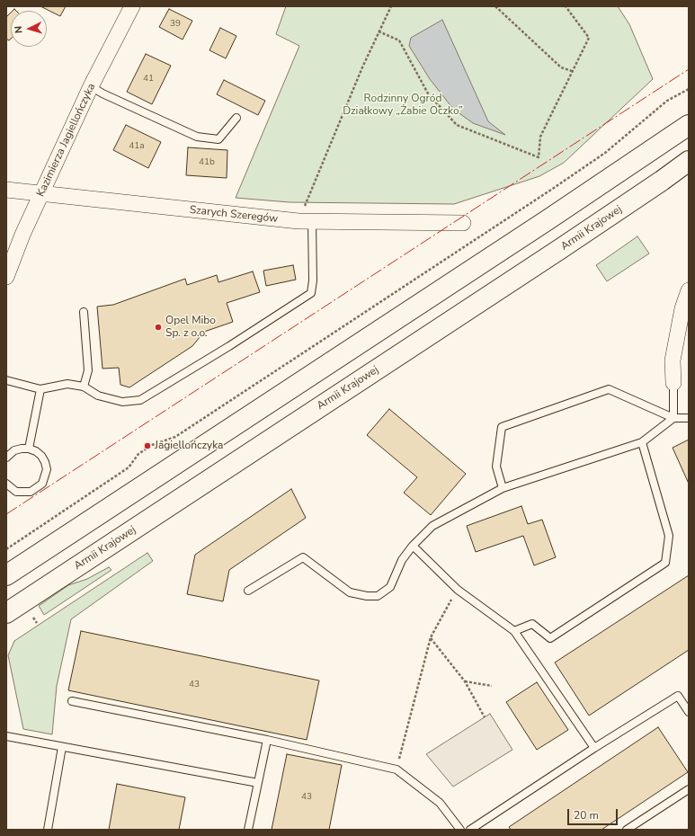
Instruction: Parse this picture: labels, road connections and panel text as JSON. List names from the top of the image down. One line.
{"streets":{"main road":["Armii Krajowej"],"street":["Kazimierza Jagiellończyka","Szarych Szeregów"]},"crossings":[["Kazimierza Jagiellończyka","Szarych Szeregów"]],"parks":["Rodzinny Ogród Działkowy „Żabie Oczko”"],"places":["Opel Mibo Sp. z o.o.","Jagiellończyka"],"house_numbers":["39","41","41a","41b","43","43"],"scale_bar":"20 m","north":"left"}
